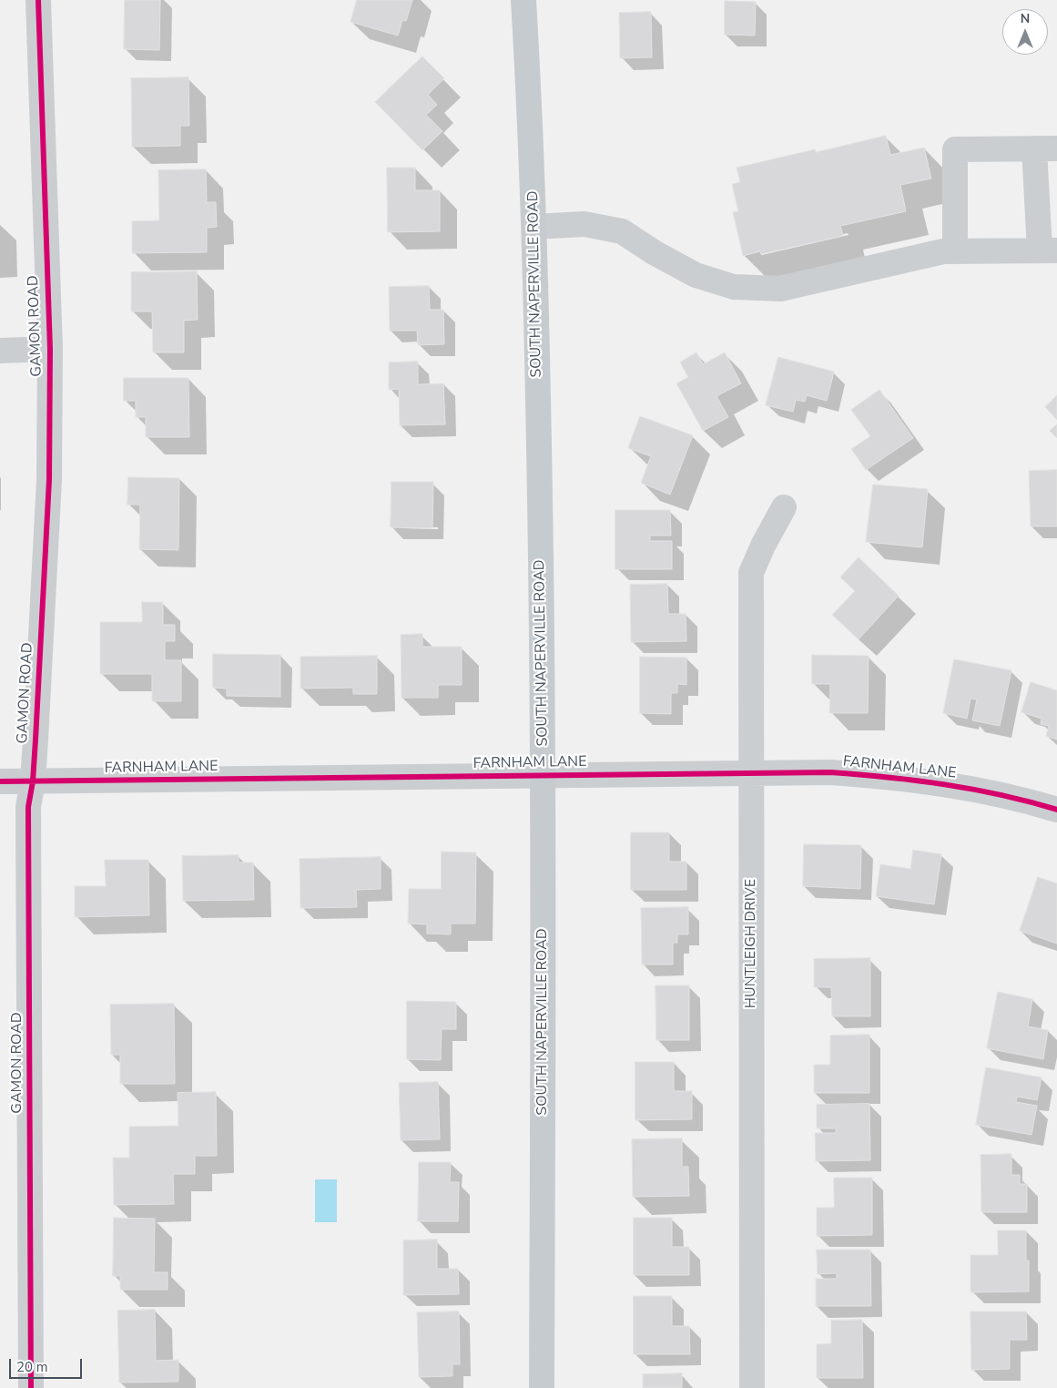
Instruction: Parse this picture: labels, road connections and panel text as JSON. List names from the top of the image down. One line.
{"streets":{"main road":["SOUTH NAPERVILLE ROAD"],"street":["GAMON ROAD","FARNHAM LANE","HUNTLEIGH DRIVE"]},"crossings":[["SOUTH NAPERVILLE ROAD","FARNHAM LANE"],["GAMON ROAD","FARNHAM LANE"],["FARNHAM LANE","HUNTLEIGH DRIVE"]],"scale_bar":"20 m","north":"top"}
